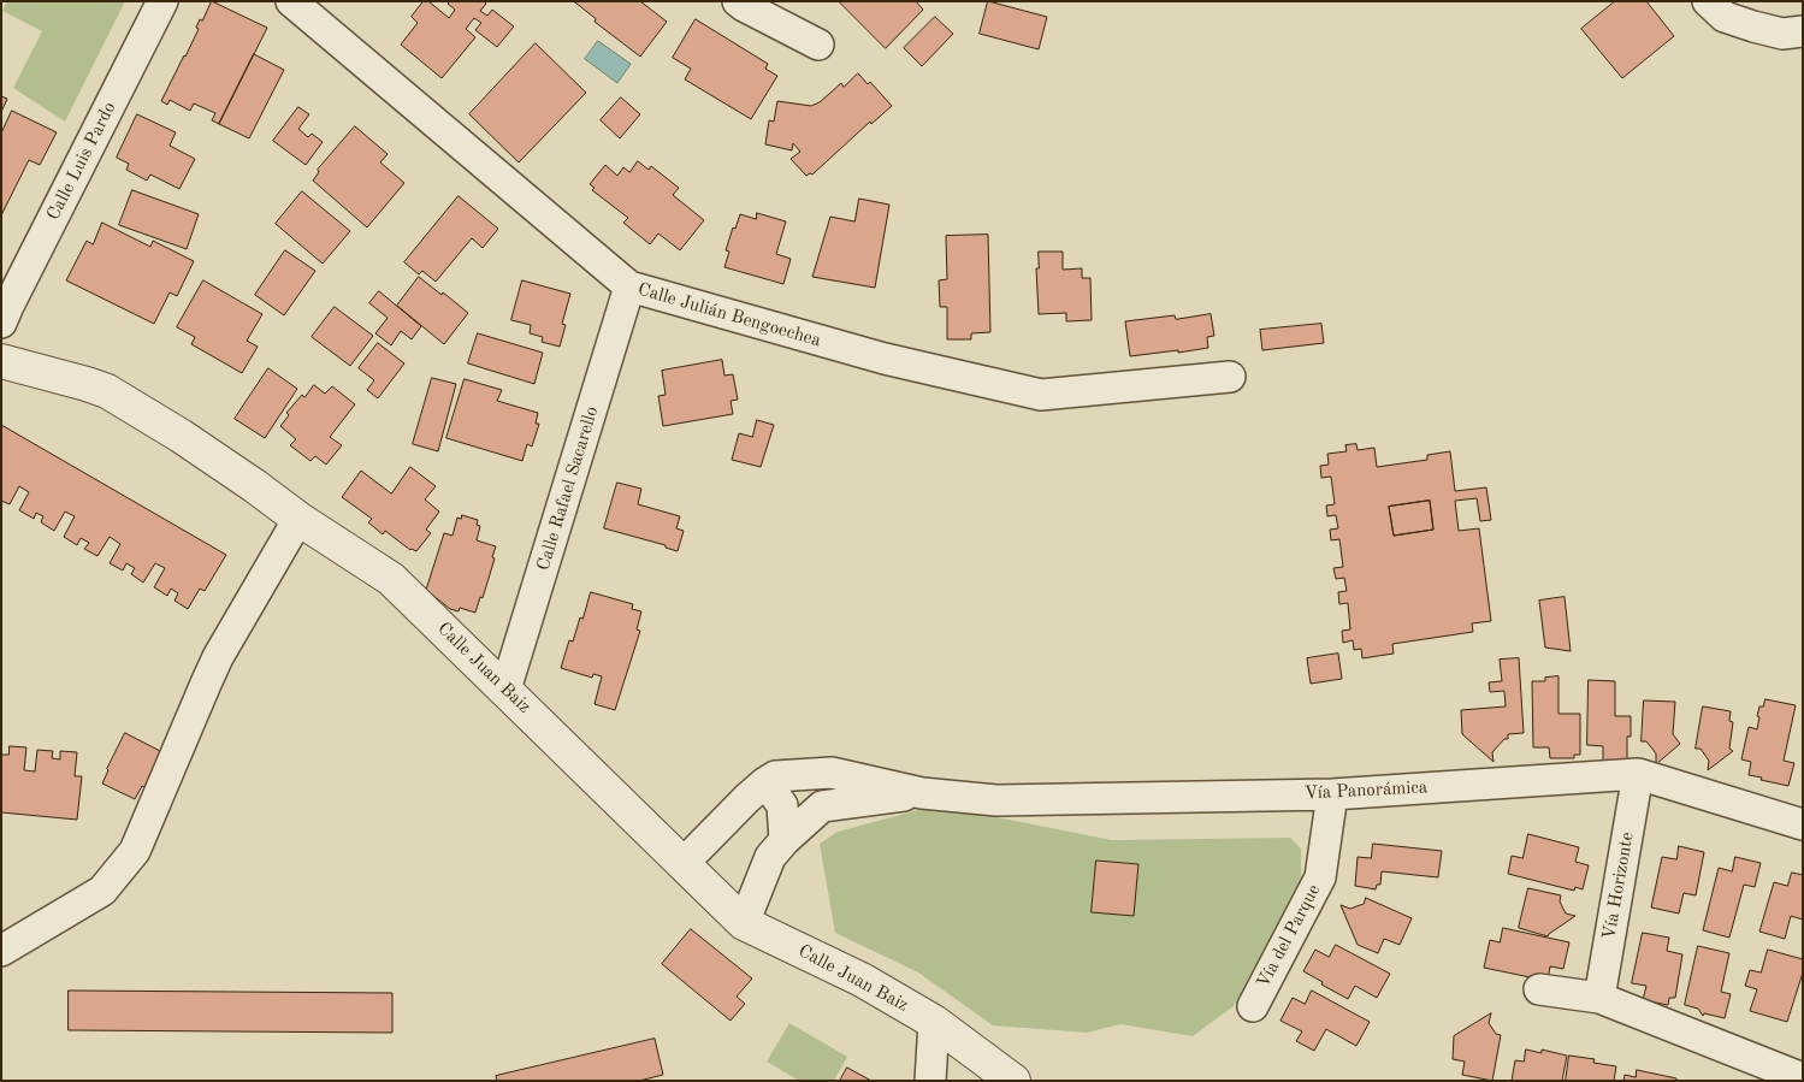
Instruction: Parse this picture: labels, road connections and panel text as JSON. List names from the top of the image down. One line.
{"streets":{"street":["Calle Luis Pardo","Calle Julián Bengoechea","Calle Rafael Sacarello","Calle Juan Baiz","Vía Panorámica","Vía Horizonte","Vía del Parque"]},"crossings":[["Calle Julián Bengoechea","Calle Rafael Sacarello"],["Calle Rafael Sacarello","Calle Juan Baiz"],["Calle Juan Baiz","Vía Panorámica"],["Vía Panorámica","Vía Horizonte"],["Vía Panorámica","Vía del Parque"]]}
